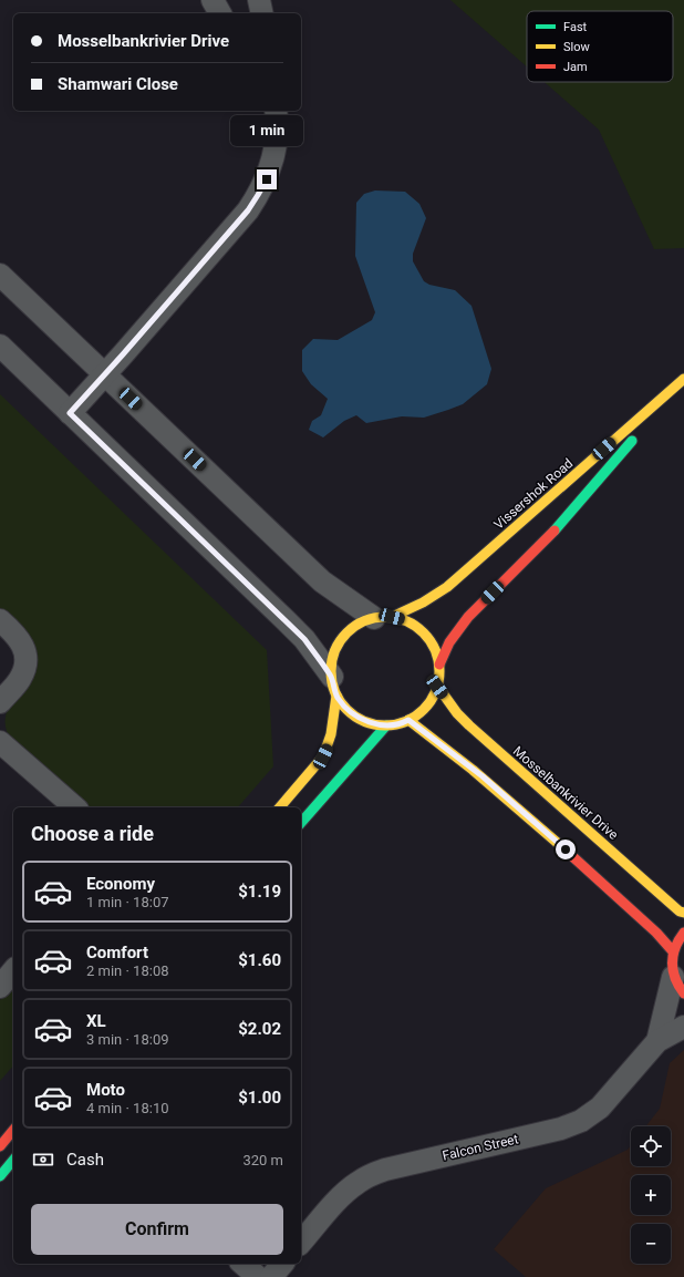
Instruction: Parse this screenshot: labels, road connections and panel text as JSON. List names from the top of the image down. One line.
{"streets":{"main road":["Vissershok Road","Mosselbankrivier Drive"],"street":["Falcon Street"]},"crossings":[["Vissershok Road","Mosselbankrivier Drive"]],"legend":["Fast","Slow","Jam"],"page":{"banner":["Mosselbankrivier Drive","Shamwari Close"],"bubble":"1 min","heading":"Choose a ride","list":[{"name":"Economy","note":"1 min · 18:07","value":"$1.19"},{"name":"Comfort","note":"2 min · 18:08","value":"$1.60"},{"name":"XL","note":"3 min · 18:09","value":"$2.02"},{"name":"Moto","note":"4 min · 18:10","value":"$1.00"}],"map_buttons":["+","−"],"pay":["Cash","320 m"],"buttons":"Confirm"}}
